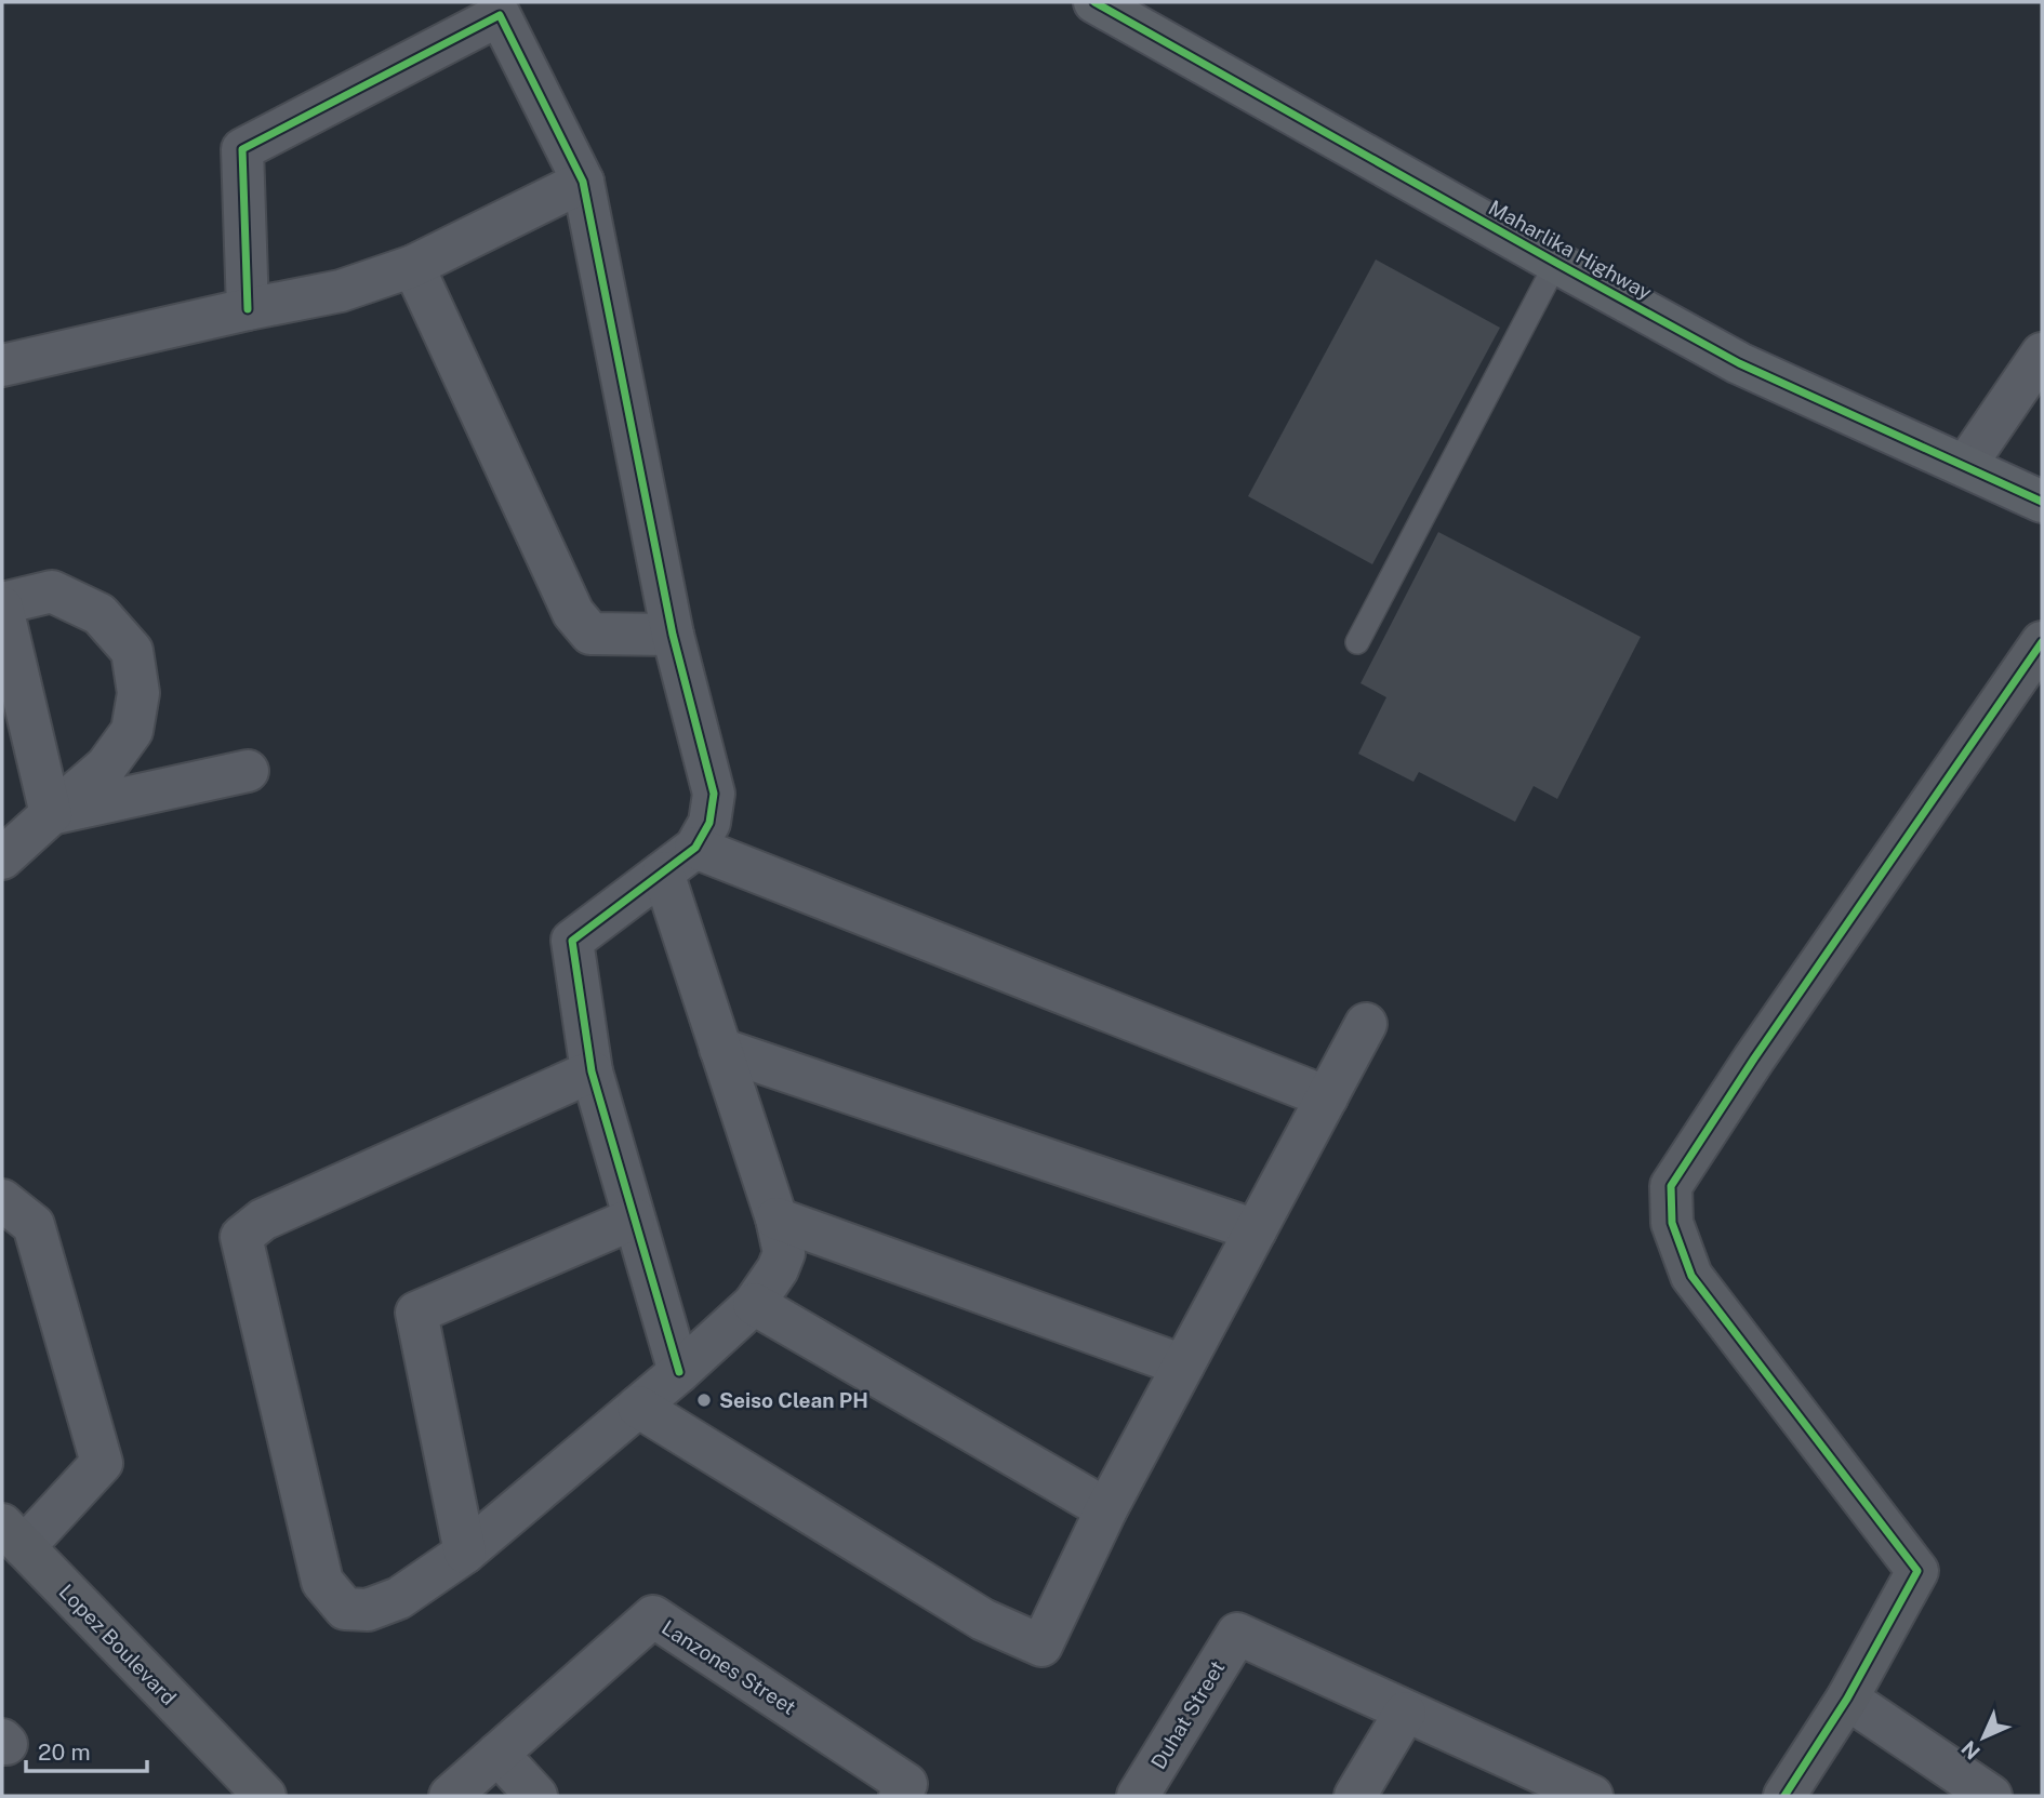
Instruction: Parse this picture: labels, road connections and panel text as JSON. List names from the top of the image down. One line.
{"streets":{"main road":["Maharlika Highway"],"street":["Lopez Boulevard","Lanzones Street","Duhat Street"]},"places":["Seiso Clean PH"],"scale_bar":"20 m","north":"bottom left"}
